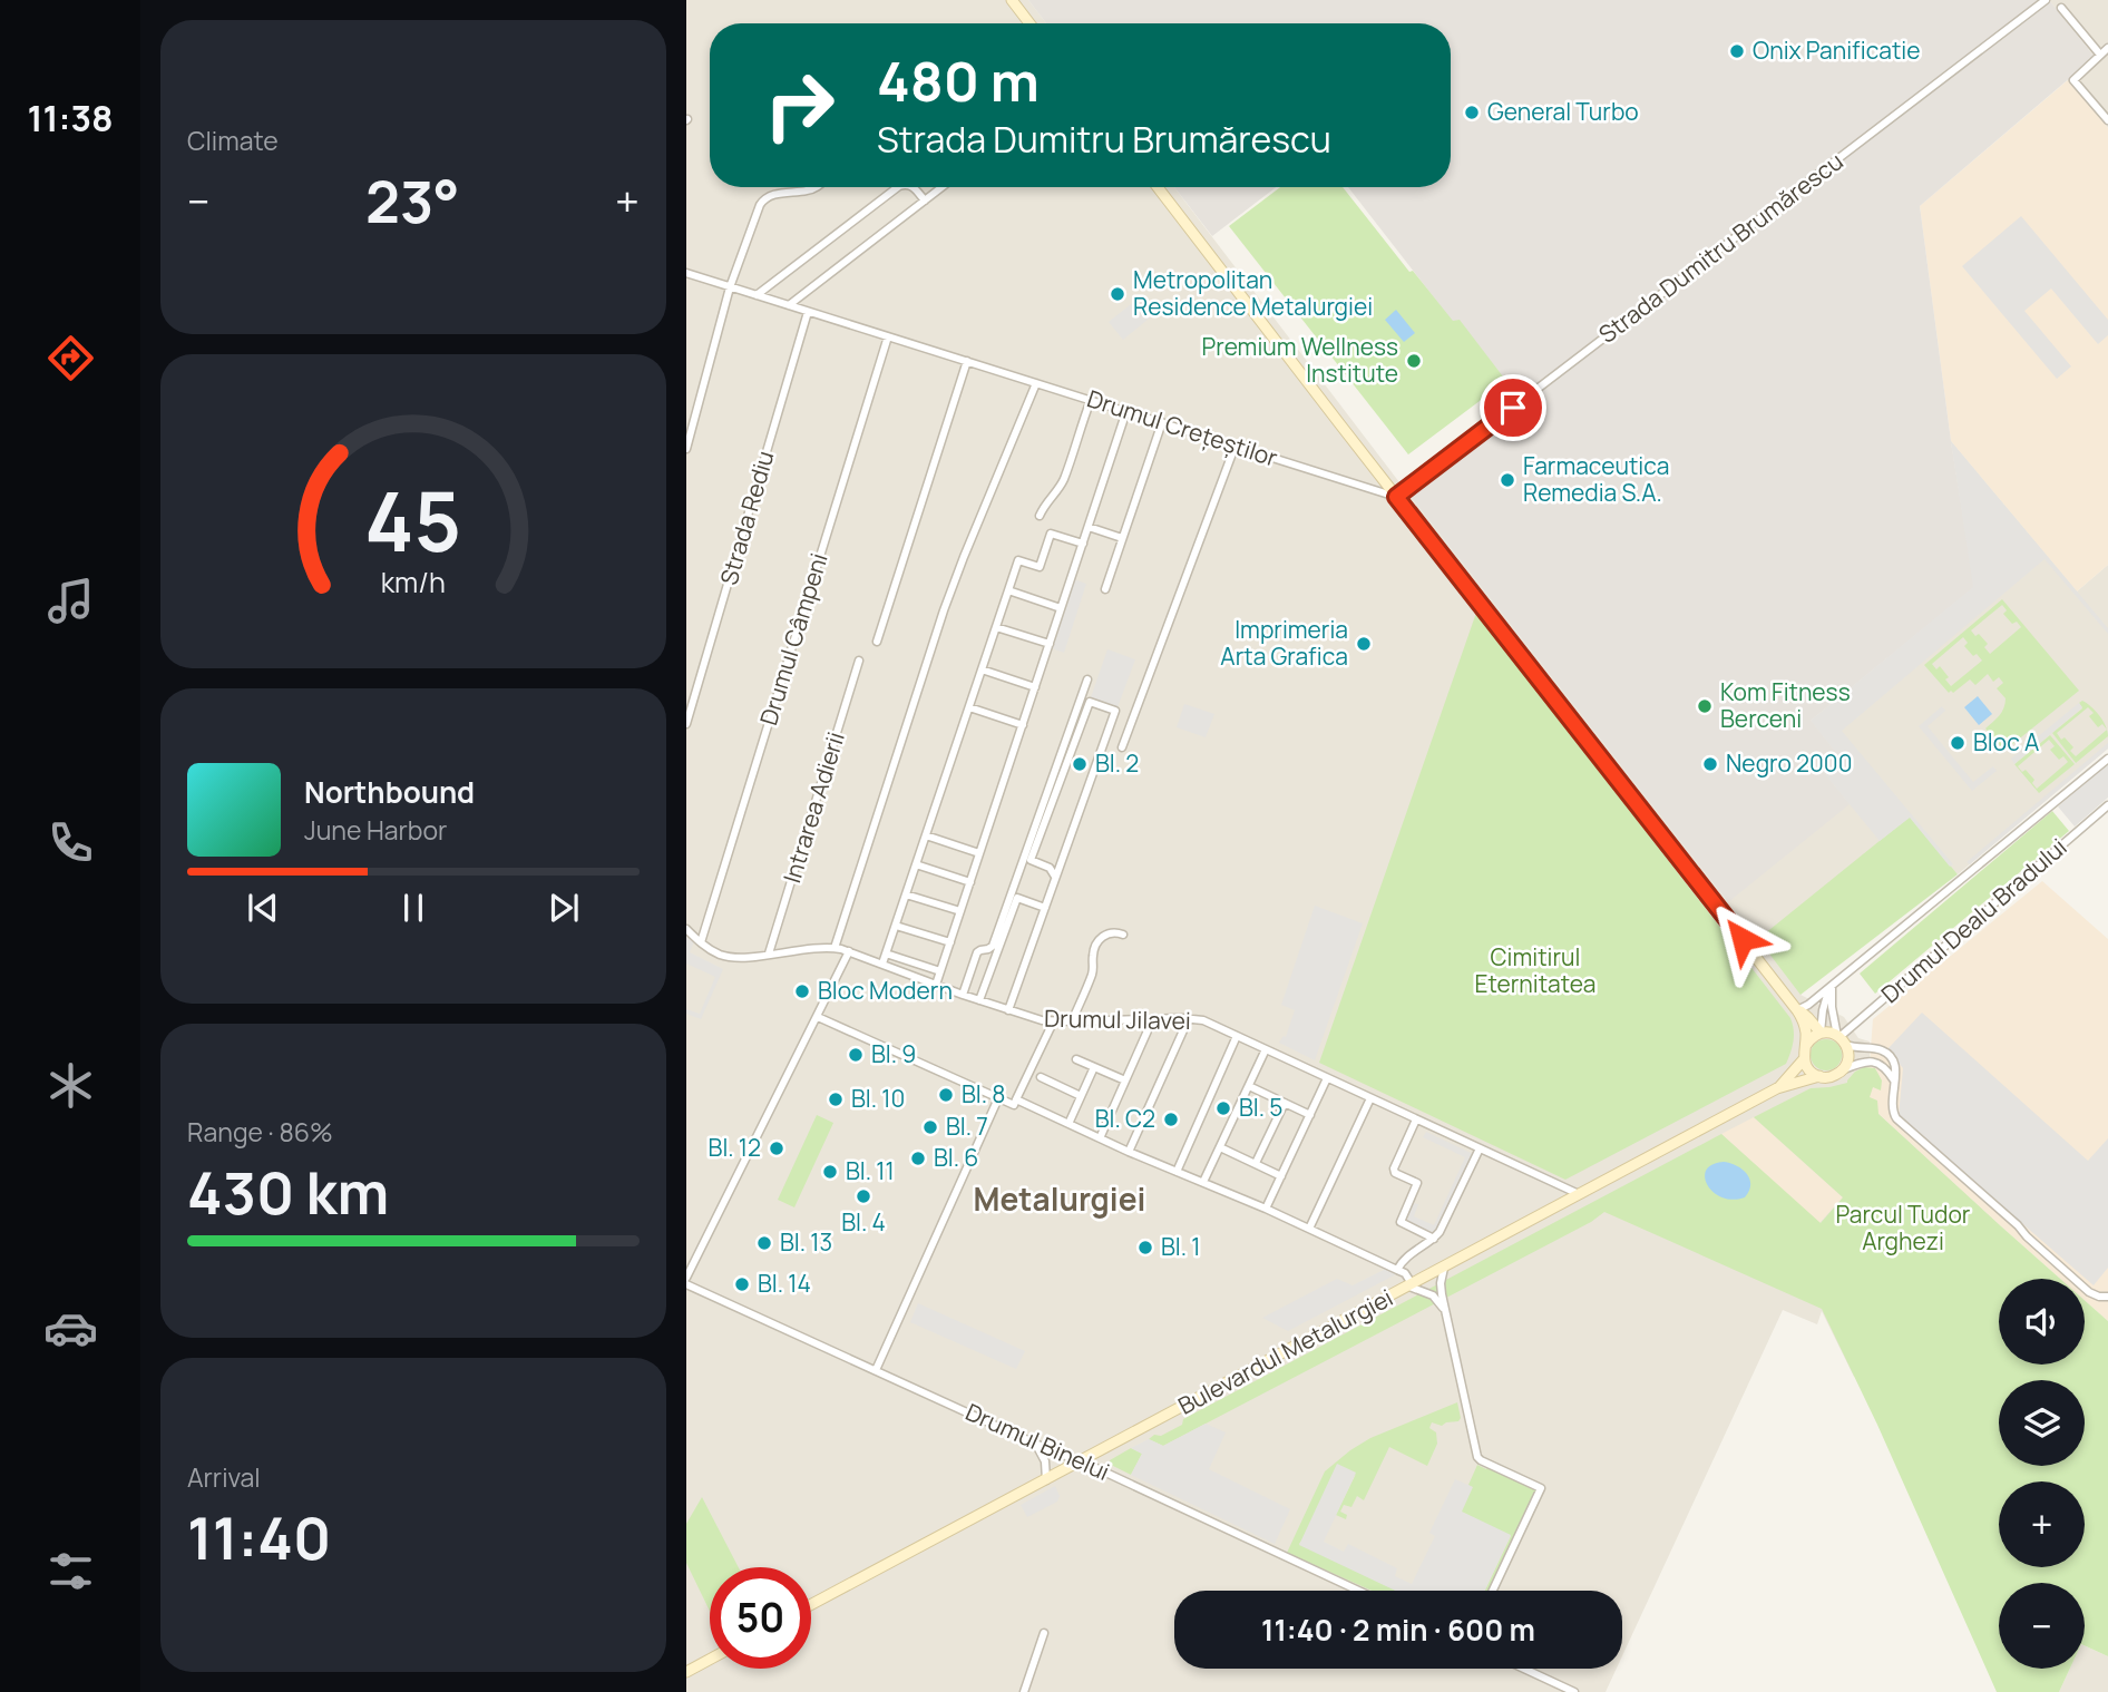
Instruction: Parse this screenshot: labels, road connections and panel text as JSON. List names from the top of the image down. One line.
{"streets":{"main road":["Bulevardul Metalurgiei"],"street":["Strada Dumitru Brumărescu","Drumul Crețeștilor","Strada Rediu","Drumul Câmpeni","Intrarea Adierii","Drumul Dealu Bradului","Drumul Jilavei","Drumul Binelui"]},"crossings":[["Strada Dumitru Brumărescu","Drumul Crețeștilor"],["Drumul Crețeștilor","Strada Rediu"],["Drumul Crețeștilor","Drumul Câmpeni"],["Drumul Câmpeni","Drumul Jilavei"],["Intrarea Adierii","Drumul Jilavei"],["Drumul Dealu Bradului","Bulevardul Metalurgiei"],["Drumul Jilavei","Bulevardul Metalurgiei"],["Bulevardul Metalurgiei","Drumul Binelui"]],"districts":["Metalurgiei"],"parks":["Cimitirul Eternitatea","Parcul Tudor Arghezi"],"places":["Onix Panificatie","General Turbo","Metropolitan Residence Metalurgiei","Premium Wellness Institute","Farmaceutica Remedia S.A.","Imprimeria Arta Grafica","Kom Fitness Berceni","Bloc A","Bl. 2","Negro 2000","Bloc Modern","Bl. 9","Bl. 8","Bl. 10","Bl. 5","Bl. C2","Bl. 7","Bl. 12","Bl. 6","Bl. 11","Bl. 4","Bl. 13","Bl. 1","Bl. 14"],"page":{"tabs":"11:38","tile":["Climate",["Range · 86%","430 km"],["Arrival","11:40"]],"turn":["480 m","Strada Dumitru Brumărescu"],"heat":["−","23°","+"],"song":["Northbound","June Harbor"],"map_buttons":["+","−"],"limit":"50","trip":"11:40 · 2 min · 600 m","gauge":["45","km/h"]}}
